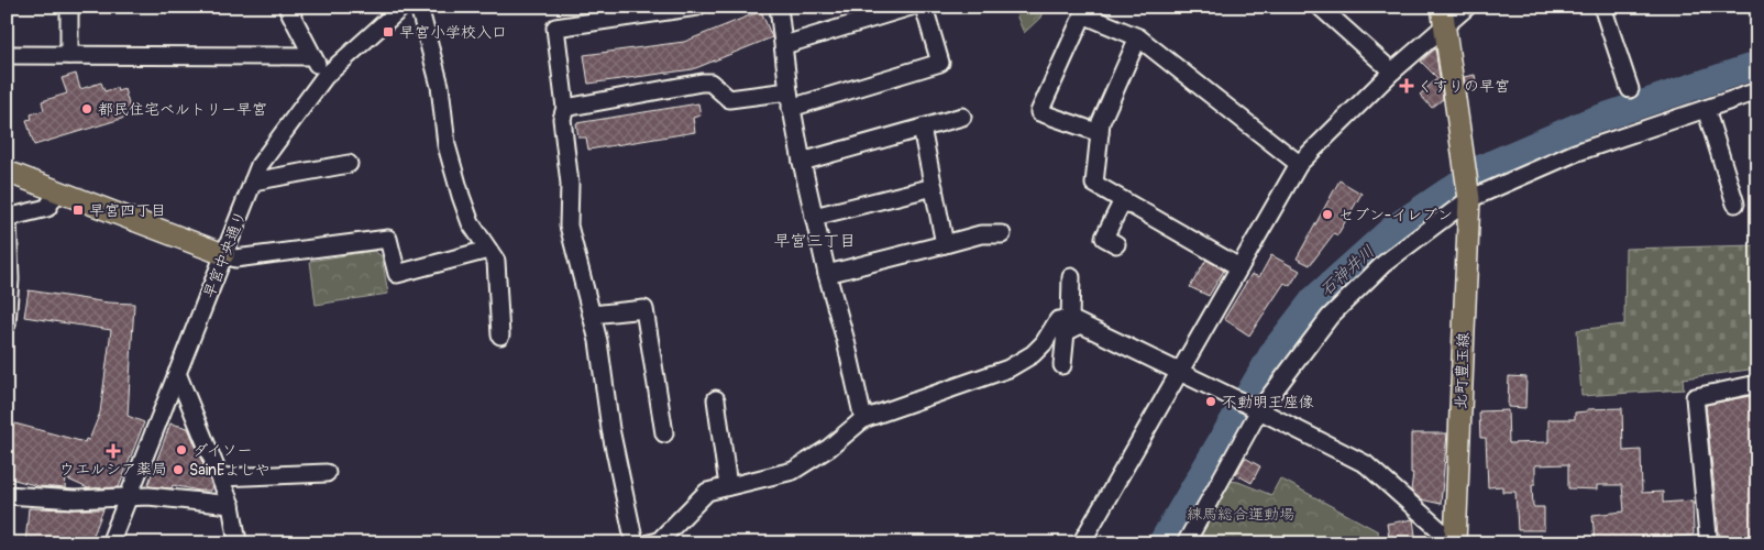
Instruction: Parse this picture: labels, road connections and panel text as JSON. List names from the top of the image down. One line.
{"streets":{"main road":["北町豊玉線"],"street":["早宮中央通り"]},"districts":["早宮三丁目"],"water":["石神井川"],"parks":["練馬総合運動場"],"places":{"transit":["早宮小学校入口","早宮四丁目"],"health":["くすりの早宮","ウエルシア薬局"],"other":["都民住宅ベルトリー早宮","セブン-イレブン","不動明王座像","ダイソー","SainEよしや"]}}
